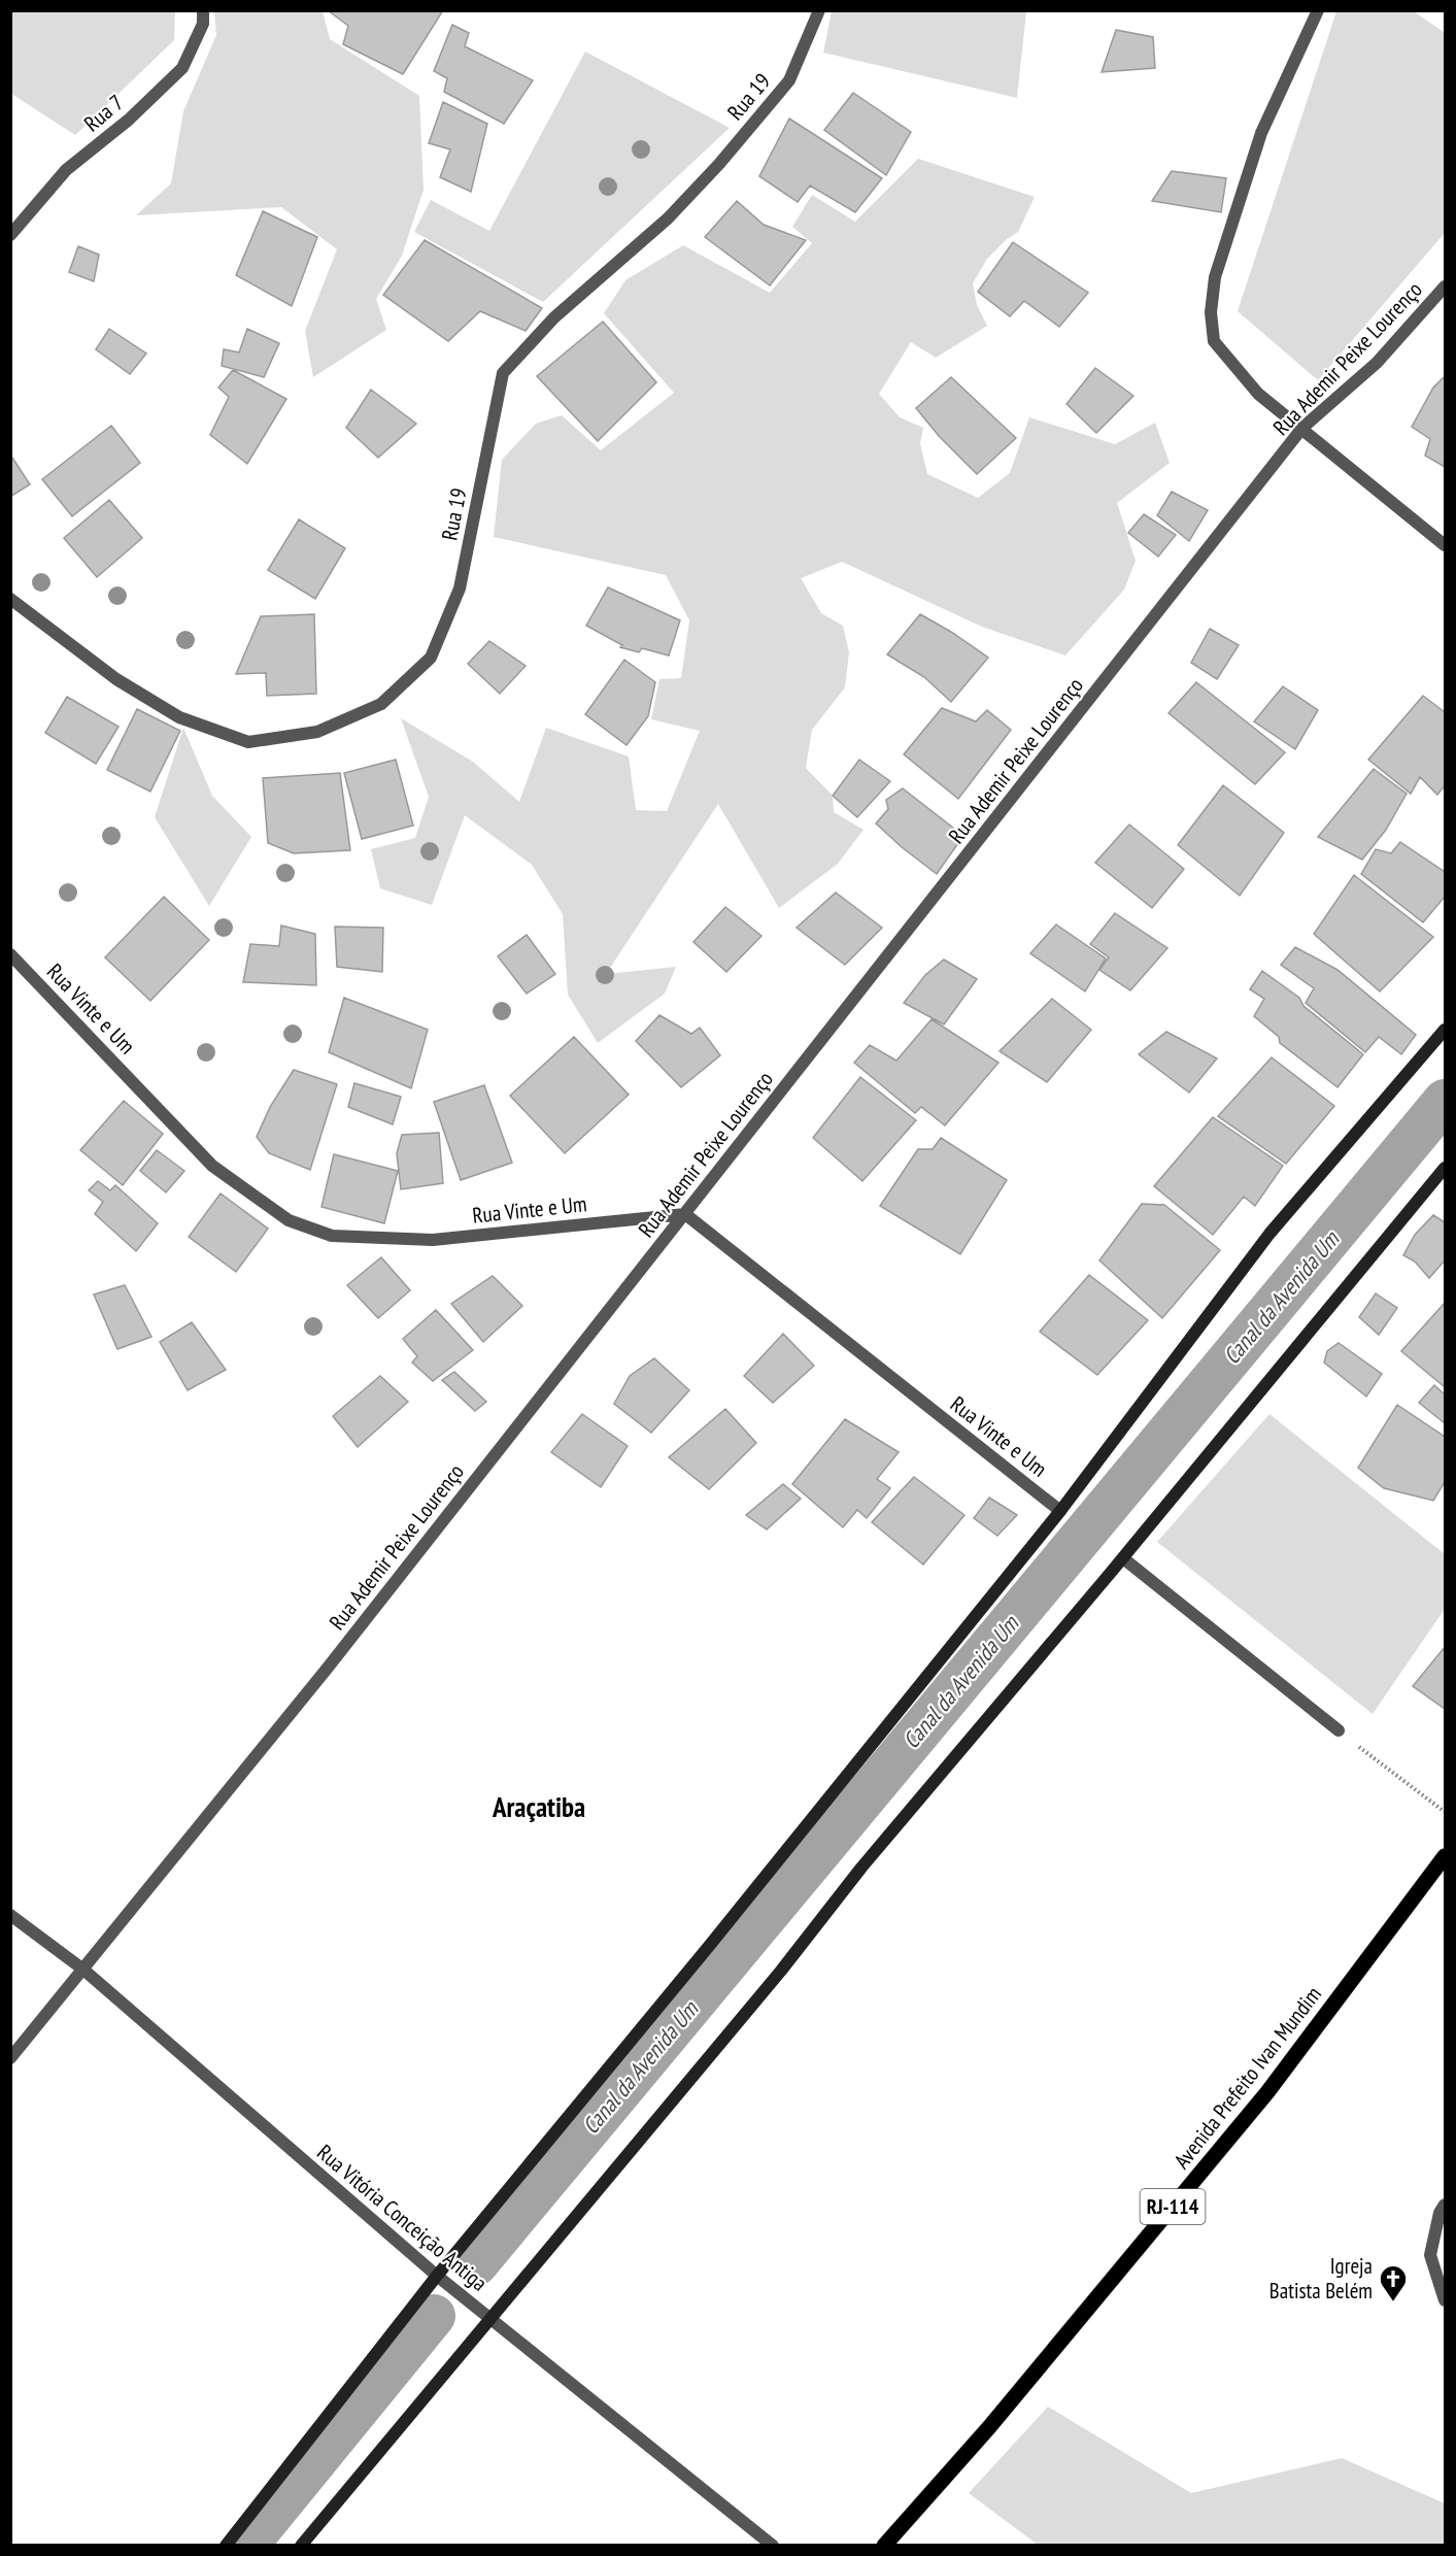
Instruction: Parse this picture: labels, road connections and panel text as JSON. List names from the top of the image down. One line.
{"streets":{"main road":["Avenida Prefeito Ivan Mundim","RJ-114"],"street":["Rua 19","Rua 7","Rua Ademir Peixe Lourenço","Rua Vinte e Um","Rua Vitória Conceição Antiga"]},"crossings":[["Rua Ademir Peixe Lourenço","Rua Vinte e Um"],["Rua Ademir Peixe Lourenço","Rua Vitória Conceição Antiga"]],"districts":["Araçatiba"],"water":["Canal da Avenida Um"],"places":{"church":["Igreja Batista Belém"]}}
